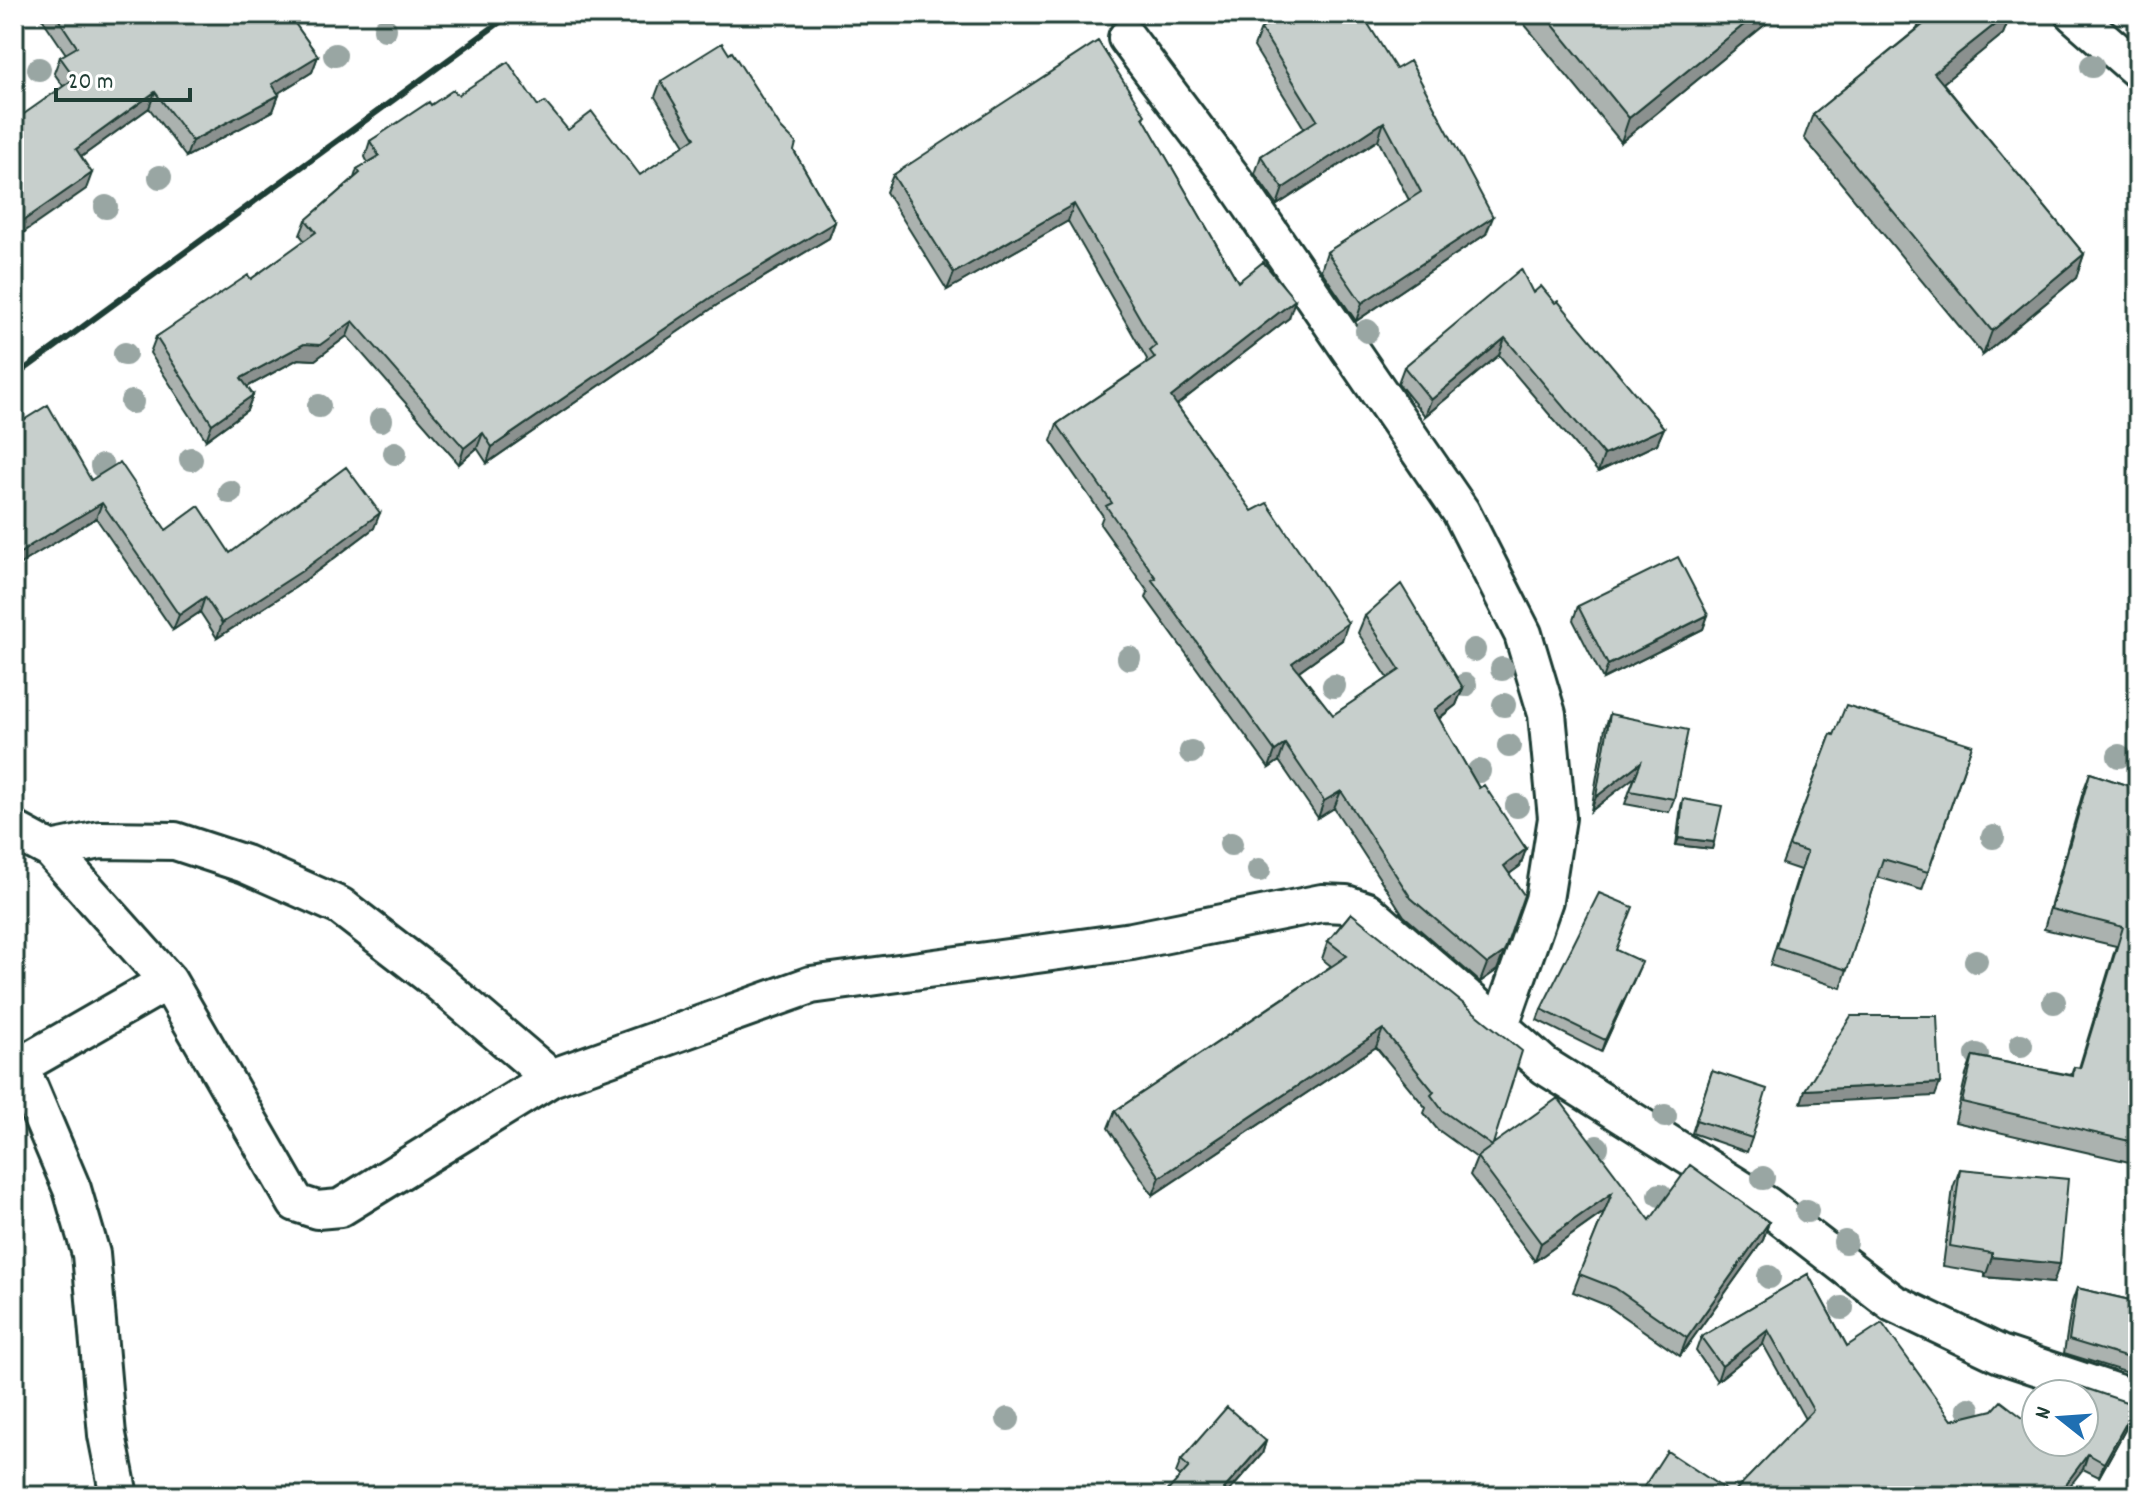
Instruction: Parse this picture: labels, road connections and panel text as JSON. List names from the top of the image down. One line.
{"scale_bar":"20 m","north":"left"}
